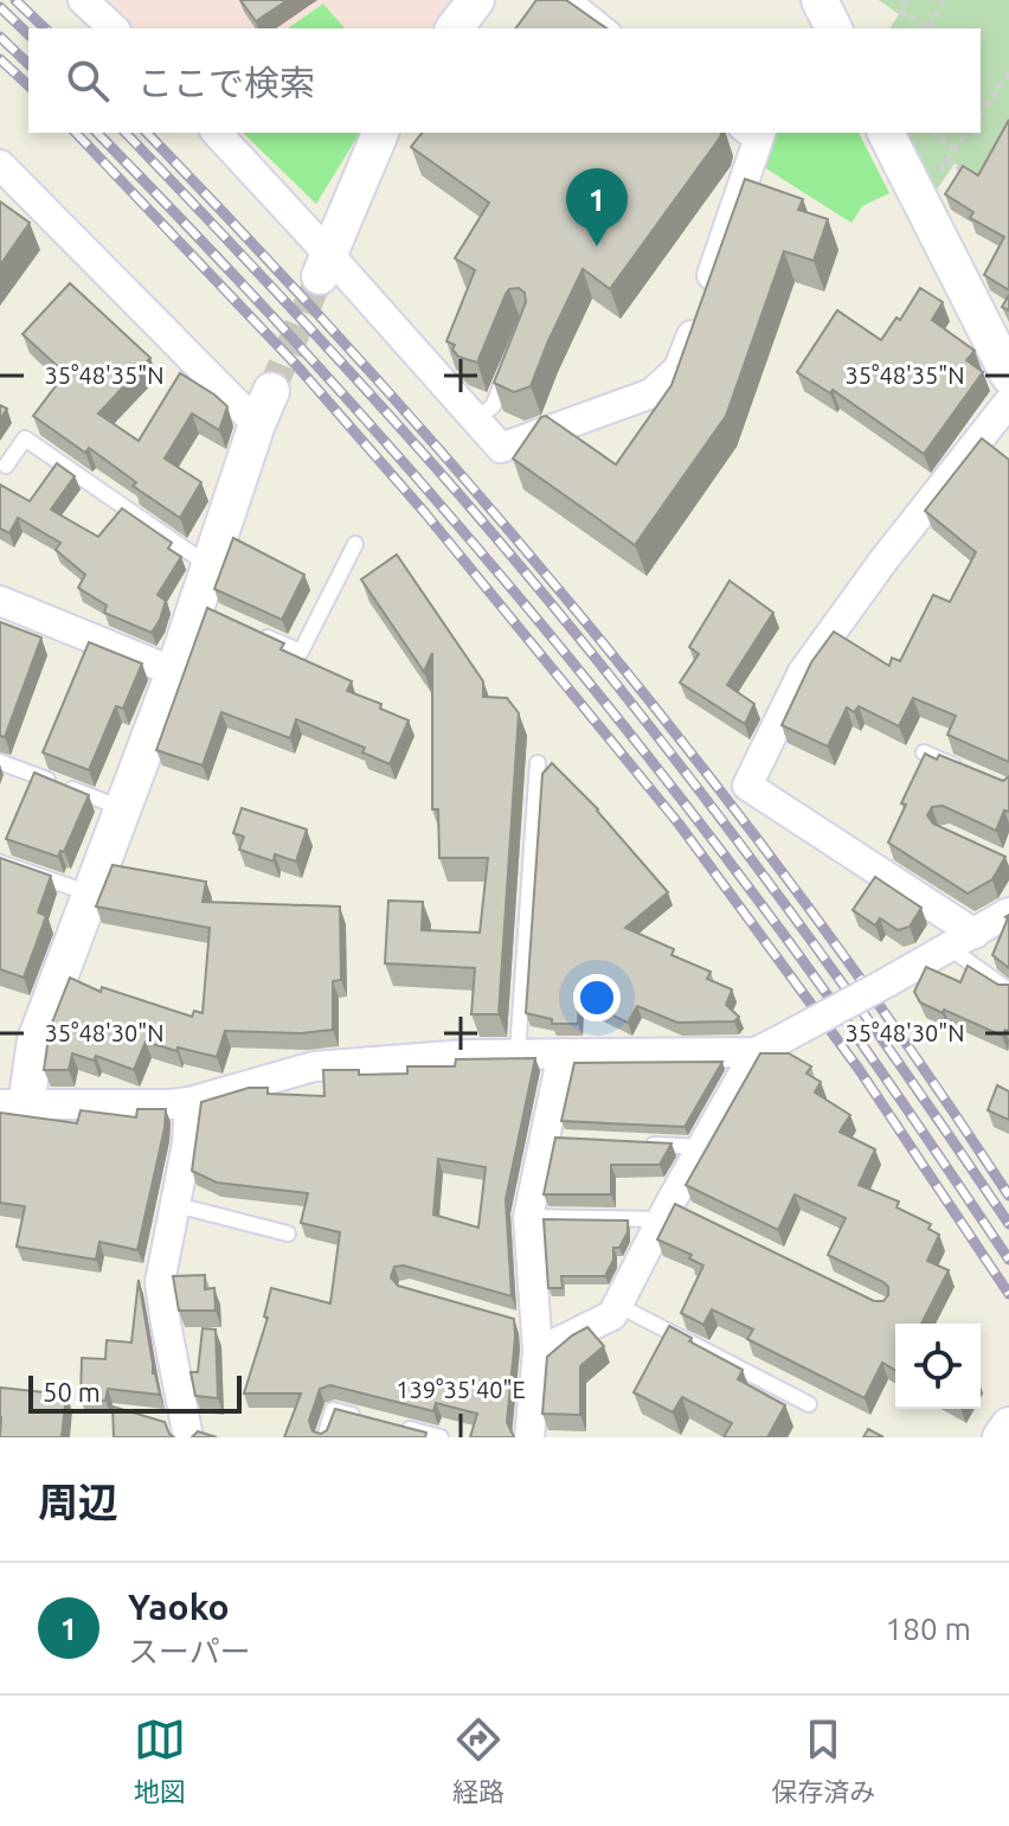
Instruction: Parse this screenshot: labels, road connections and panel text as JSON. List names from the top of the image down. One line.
{"scale_bar":"50 m","page":{"search":"ここで検索","pins":"1","scale":"50 m","heading":"周辺","list":[{"mark":"1","name":"Yaoko","note":"スーパー","value":"180 m"}],"nav":["地図","経路","保存済み"]},"coordinates":["35°48'35\"N","35°48'30\"N","139°35'40\"E"]}
